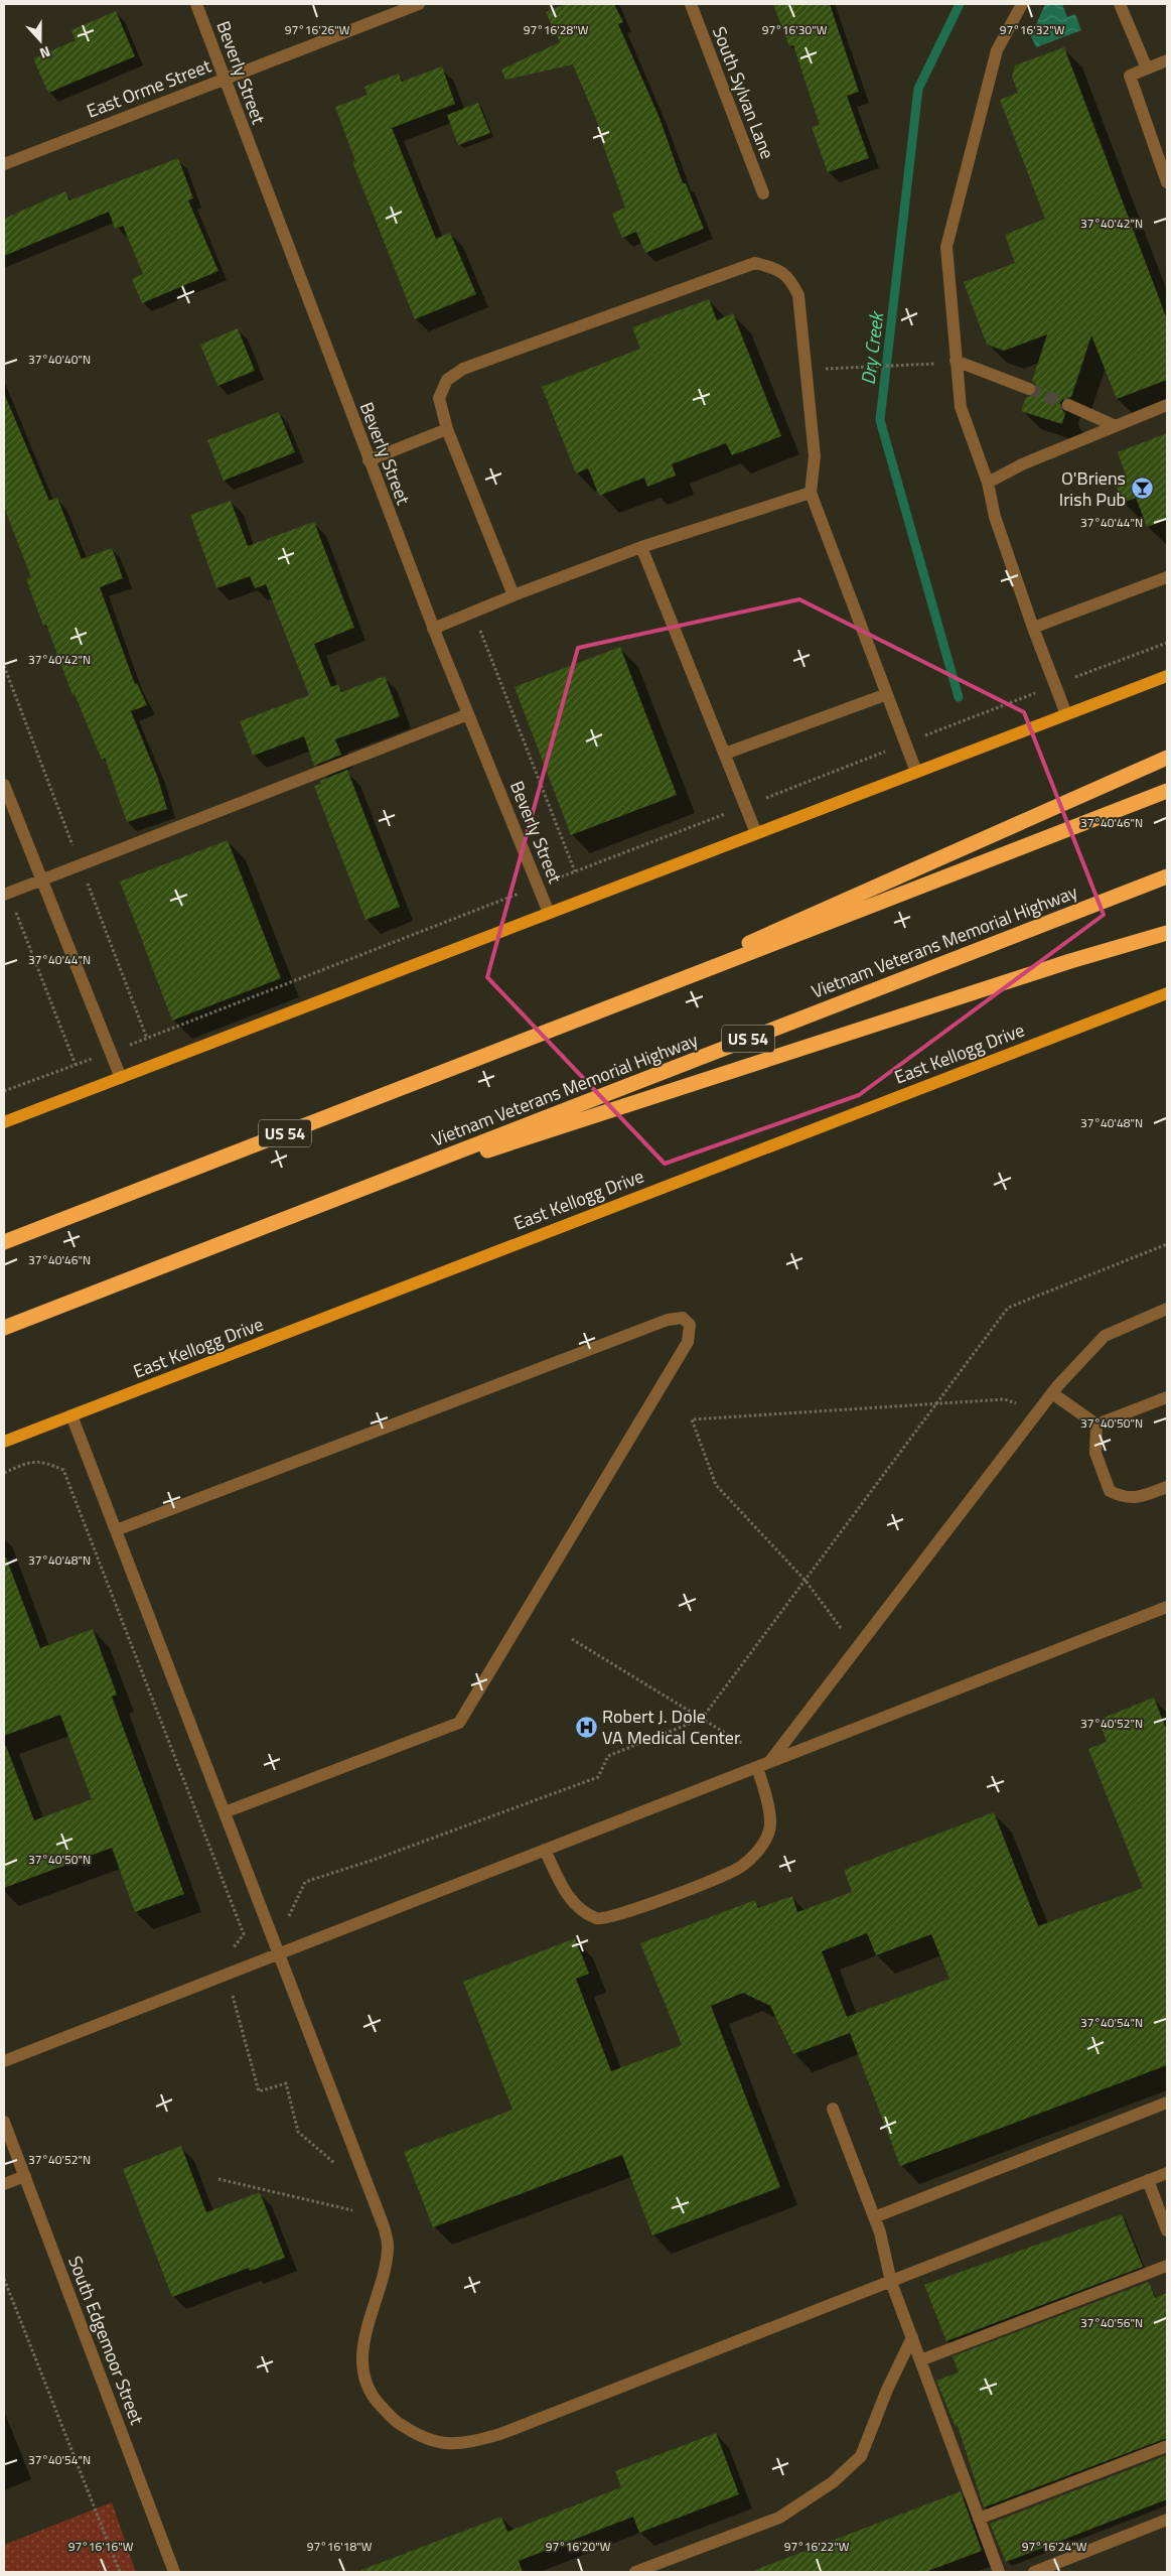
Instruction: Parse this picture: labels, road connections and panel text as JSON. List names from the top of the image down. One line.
{"streets":{"highway":["Vietnam Veterans Memorial Highway","US 54"],"main road":["East Kellogg Drive"],"street":["Beverly Street","East Orme Street","South Sylvan Lane","South Edgemoor Street"]},"crossings":[["Beverly Street","East Orme Street"]],"water":["Dry Creek"],"places":{"bar":["O'Briens Irish Pub"],"hospital":["Robert J. Dole VA Medical Center"]},"north":"bottom","coordinates":["97°16'26\"W","97°16'28\"W","97°16'30\"W","97°16'32\"W","37°40'42\"N","37°40'40\"N","37°40'44\"N","37°40'46\"N","37°40'48\"N","37°40'50\"N","37°40'52\"N","37°40'54\"N","37°40'56\"N","97°16'16\"W","97°16'18\"W","97°16'20\"W","97°16'22\"W","97°16'24\"W"]}
